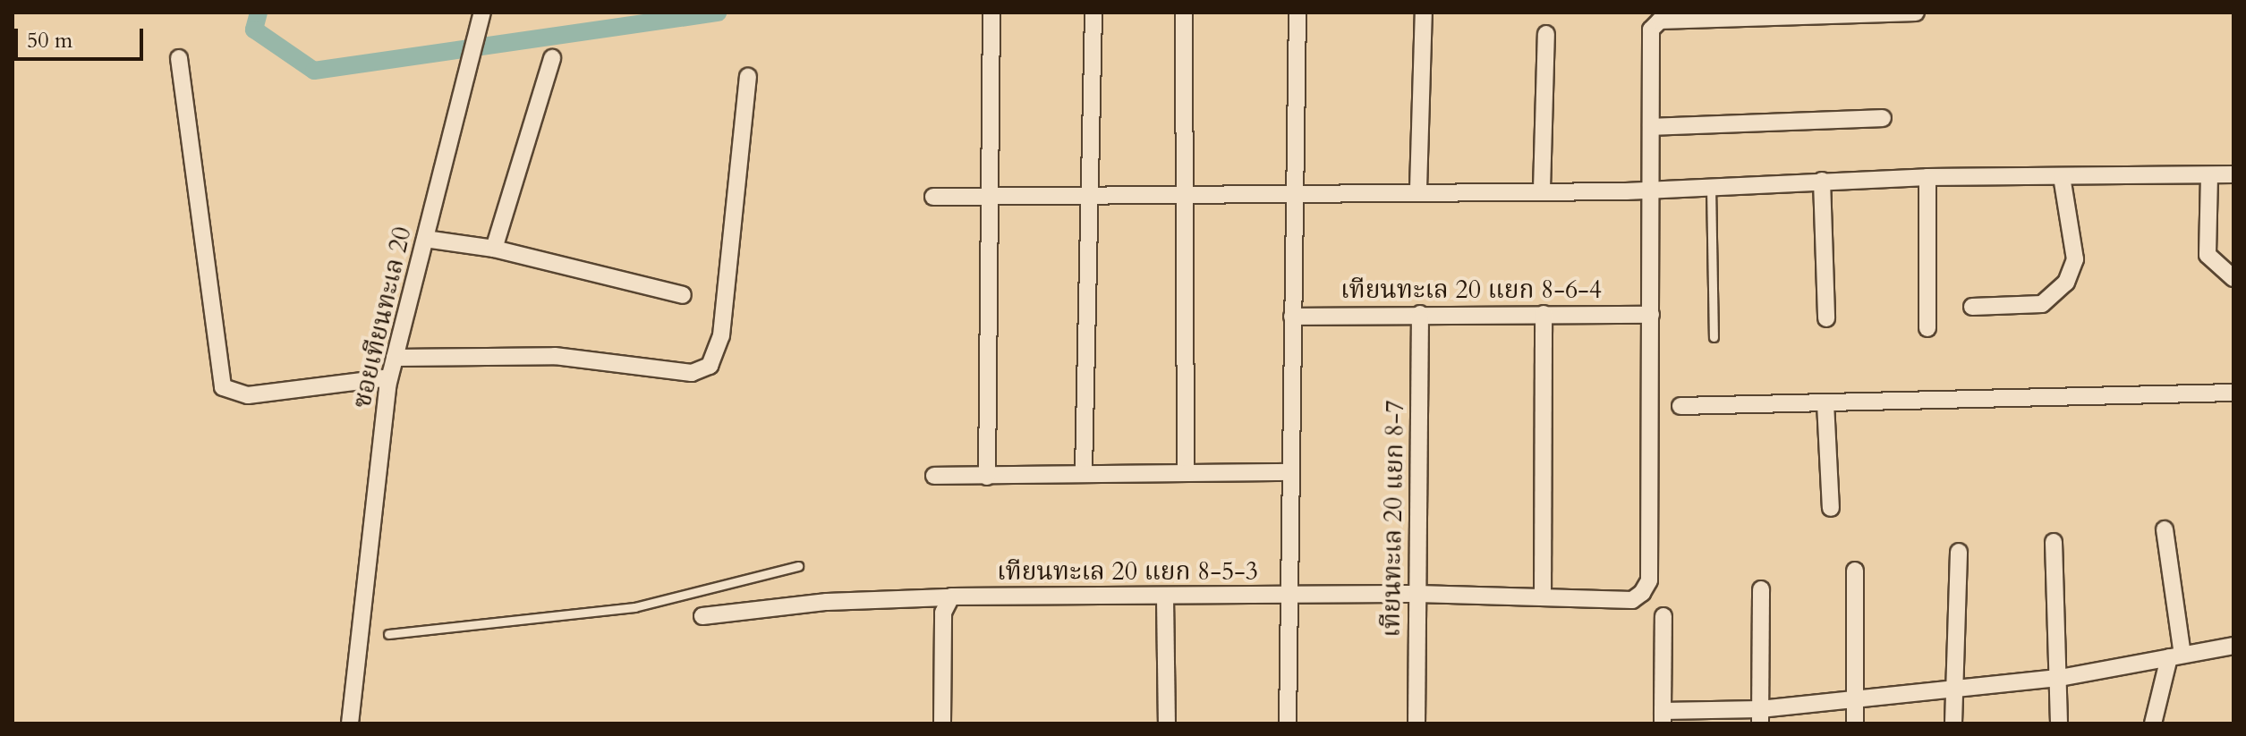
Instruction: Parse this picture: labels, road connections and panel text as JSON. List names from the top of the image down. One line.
{"streets":{"street":["เทียนทะเล 20 แยก 8-6-4","ซอยเทียนทะเล 20","เทียนทะเล 20 แยก 8-7","เทียนทะเล 20 แยก 8-5-3"]},"crossings":[["เทียนทะเล 20 แยก 8-6-4","เทียนทะเล 20 แยก 8-7"],["เทียนทะเล 20 แยก 8-6-4","เทียนทะเล 20 แยก 8-5-3"],["เทียนทะเล 20 แยก 8-7","เทียนทะเล 20 แยก 8-5-3"]],"scale_bar":"50 m"}
